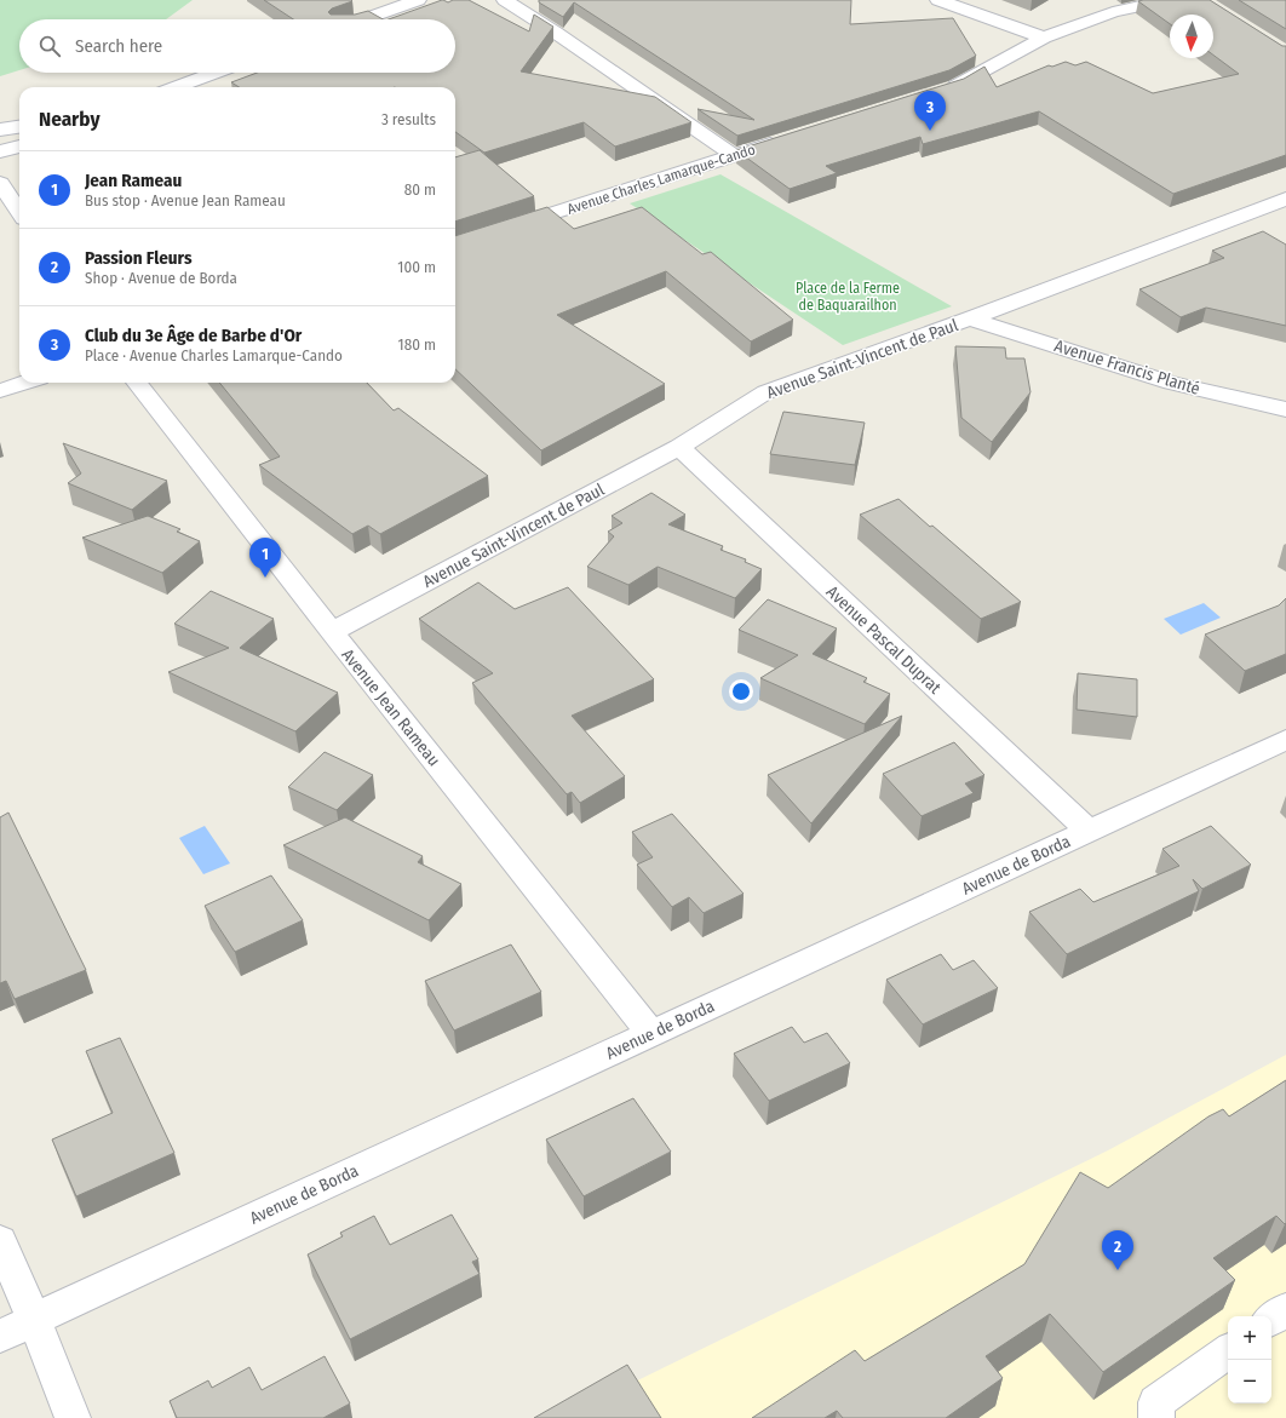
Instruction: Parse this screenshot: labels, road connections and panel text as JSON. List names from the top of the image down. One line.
{"streets":{"street":["Avenue Charles Lamarque-Cando","Avenue Saint-Vincent de Paul","Avenue Francis Planté","Avenue Pascal Duprat","Avenue Jean Rameau","Avenue de Borda"]},"crossings":[["Avenue Saint-Vincent de Paul","Avenue Francis Planté"],["Avenue Saint-Vincent de Paul","Avenue Pascal Duprat"],["Avenue Saint-Vincent de Paul","Avenue Jean Rameau"],["Avenue Pascal Duprat","Avenue de Borda"],["Avenue Jean Rameau","Avenue de Borda"]],"parks":["Place de la Ferme de Baquarailhon"],"north":"bottom","page":{"search":"Search here","heading":["Nearby","3 results"],"pins":["3","1","2"],"list":[{"mark":"1","name":"Jean Rameau","note":"Bus stop · Avenue Jean Rameau","value":"80 m"},{"mark":"2","name":"Passion Fleurs","note":"Shop · Avenue de Borda","value":"100 m"},{"mark":"3","name":"Club du 3e Âge de Barbe d'Or","note":"Place · Avenue Charles Lamarque-Cando","value":"180 m"}],"map_buttons":["+","−"]}}
